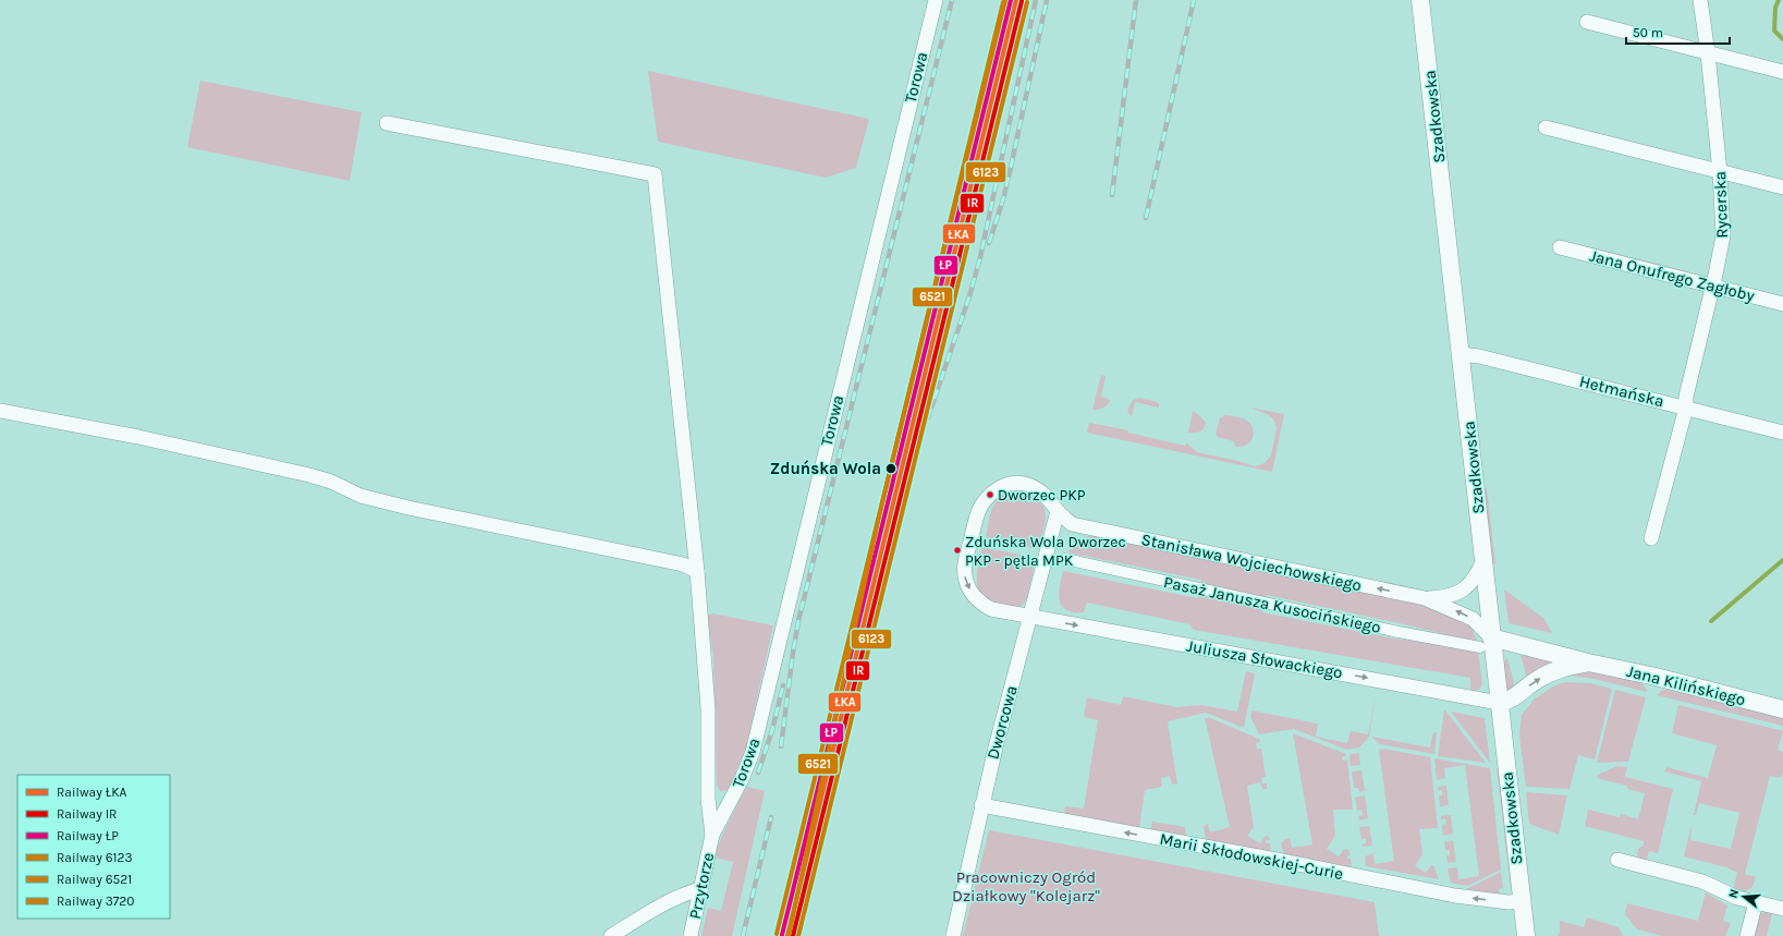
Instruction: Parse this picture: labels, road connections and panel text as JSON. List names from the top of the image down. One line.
{"streets":{"street":["Torowa","Szadkowska","Rycerska","Jana Onufrego Zagłoby","Hetmańska","Stanisława Wojciechowskiego","Pasaż Janusza Kusocińskiego","Juliusza Słowackiego","Jana Kilińskiego","Dworcowa","Marii Skłodowskiej-Curie","Przytorze"]},"crossings":[["Torowa","Przytorze"],["Szadkowska","Hetmańska"],["Szadkowska","Stanisława Wojciechowskiego"],["Szadkowska","Pasaż Janusza Kusocińskiego"],["Szadkowska","Juliusza Słowackiego"],["Szadkowska","Jana Kilińskiego"],["Szadkowska","Marii Skłodowskiej-Curie"],["Rycerska","Jana Onufrego Zagłoby"],["Rycerska","Hetmańska"],["Stanisława Wojciechowskiego","Pasaż Janusza Kusocińskiego"],["Stanisława Wojciechowskiego","Juliusza Słowackiego"],["Stanisława Wojciechowskiego","Jana Kilińskiego"],["Stanisława Wojciechowskiego","Dworcowa"],["Pasaż Janusza Kusocińskiego","Jana Kilińskiego"],["Juliusza Słowackiego","Jana Kilińskiego"],["Juliusza Słowackiego","Dworcowa"],["Dworcowa","Marii Skłodowskiej-Curie"]],"one_way":["Juliusza Słowackiego","Marii Skłodowskiej-Curie"],"parks":["Pracowniczy Ogród Działkowy \"Kolejarz\""],"places":["Zduńska Wola","Dworzec PKP","Zduńska Wola Dworzec PKP - pętla MPK"],"lines":["rail line ŁKA","rail line ŁP","rail line 6521","rail line IR","rail line 6123","rail line 3720"],"legend":["Railway ŁKA","Railway IR","Railway ŁP","Railway 6123","Railway 6521","Railway 3720"],"scale_bar":"50 m","north":"left"}
